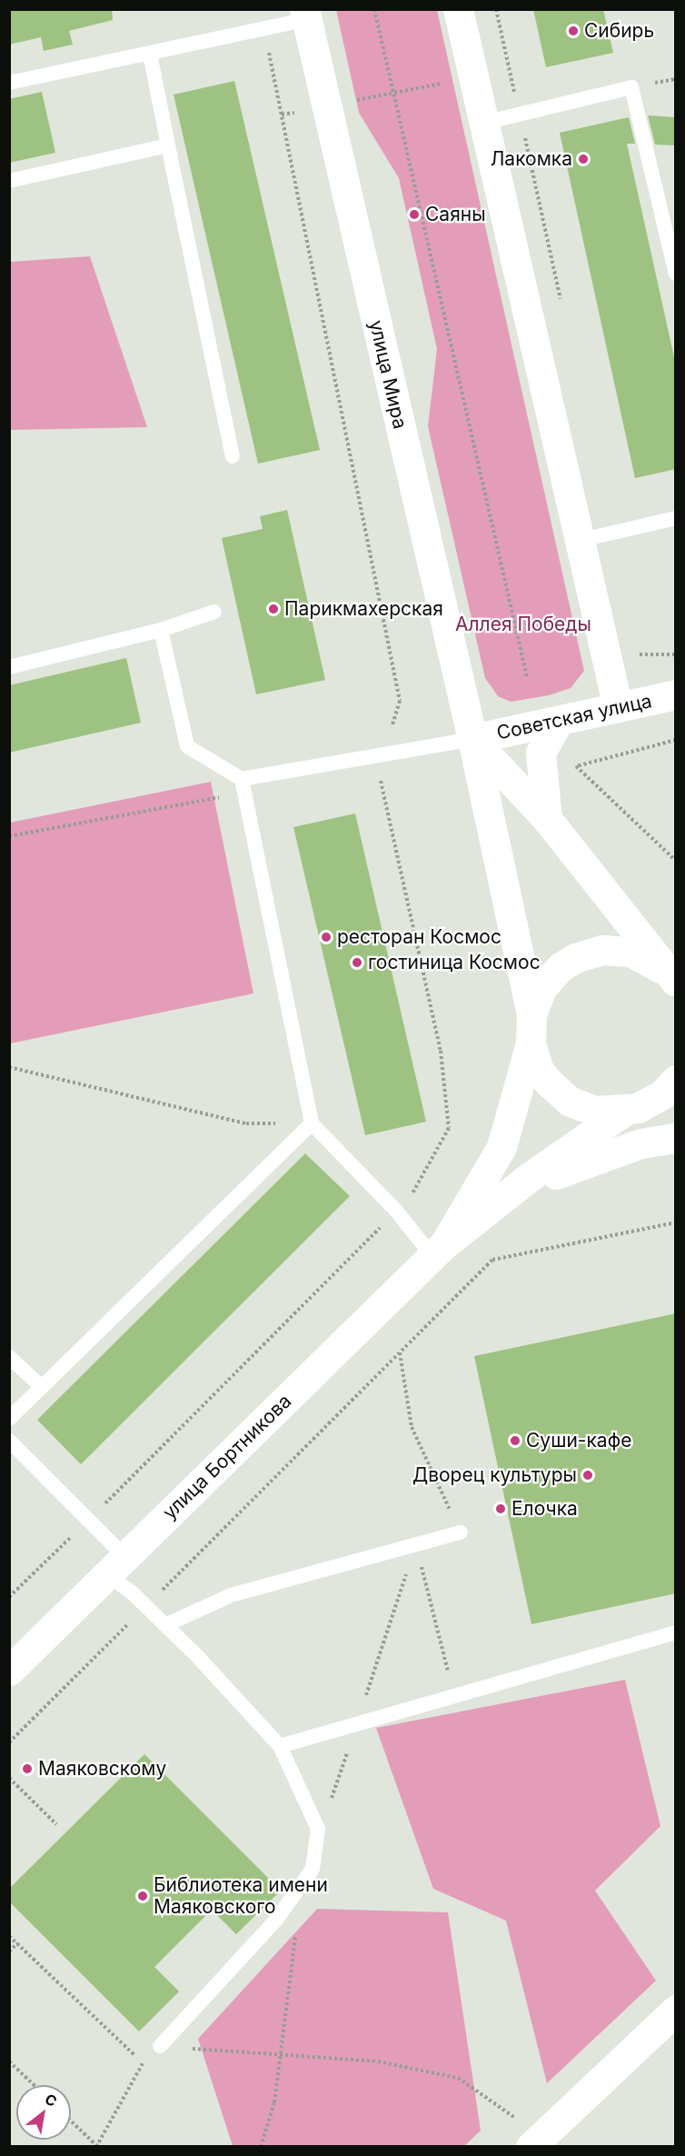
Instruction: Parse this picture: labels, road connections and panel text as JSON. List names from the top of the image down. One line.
{"streets":{"street":["улица Мира","Советская улица","улица Бортникова"]},"crossings":[["улица Мира","Советская улица"]],"parks":["Аллея Победы"],"places":["Сибирь","Лакомка","Саяны","Парикмахерская","ресторан Космос","гостиница Космос","Суши-кафе","Дворец культуры","Елочка","Маяковскому","Библиотека имени Маяковского"],"north":"top right"}
